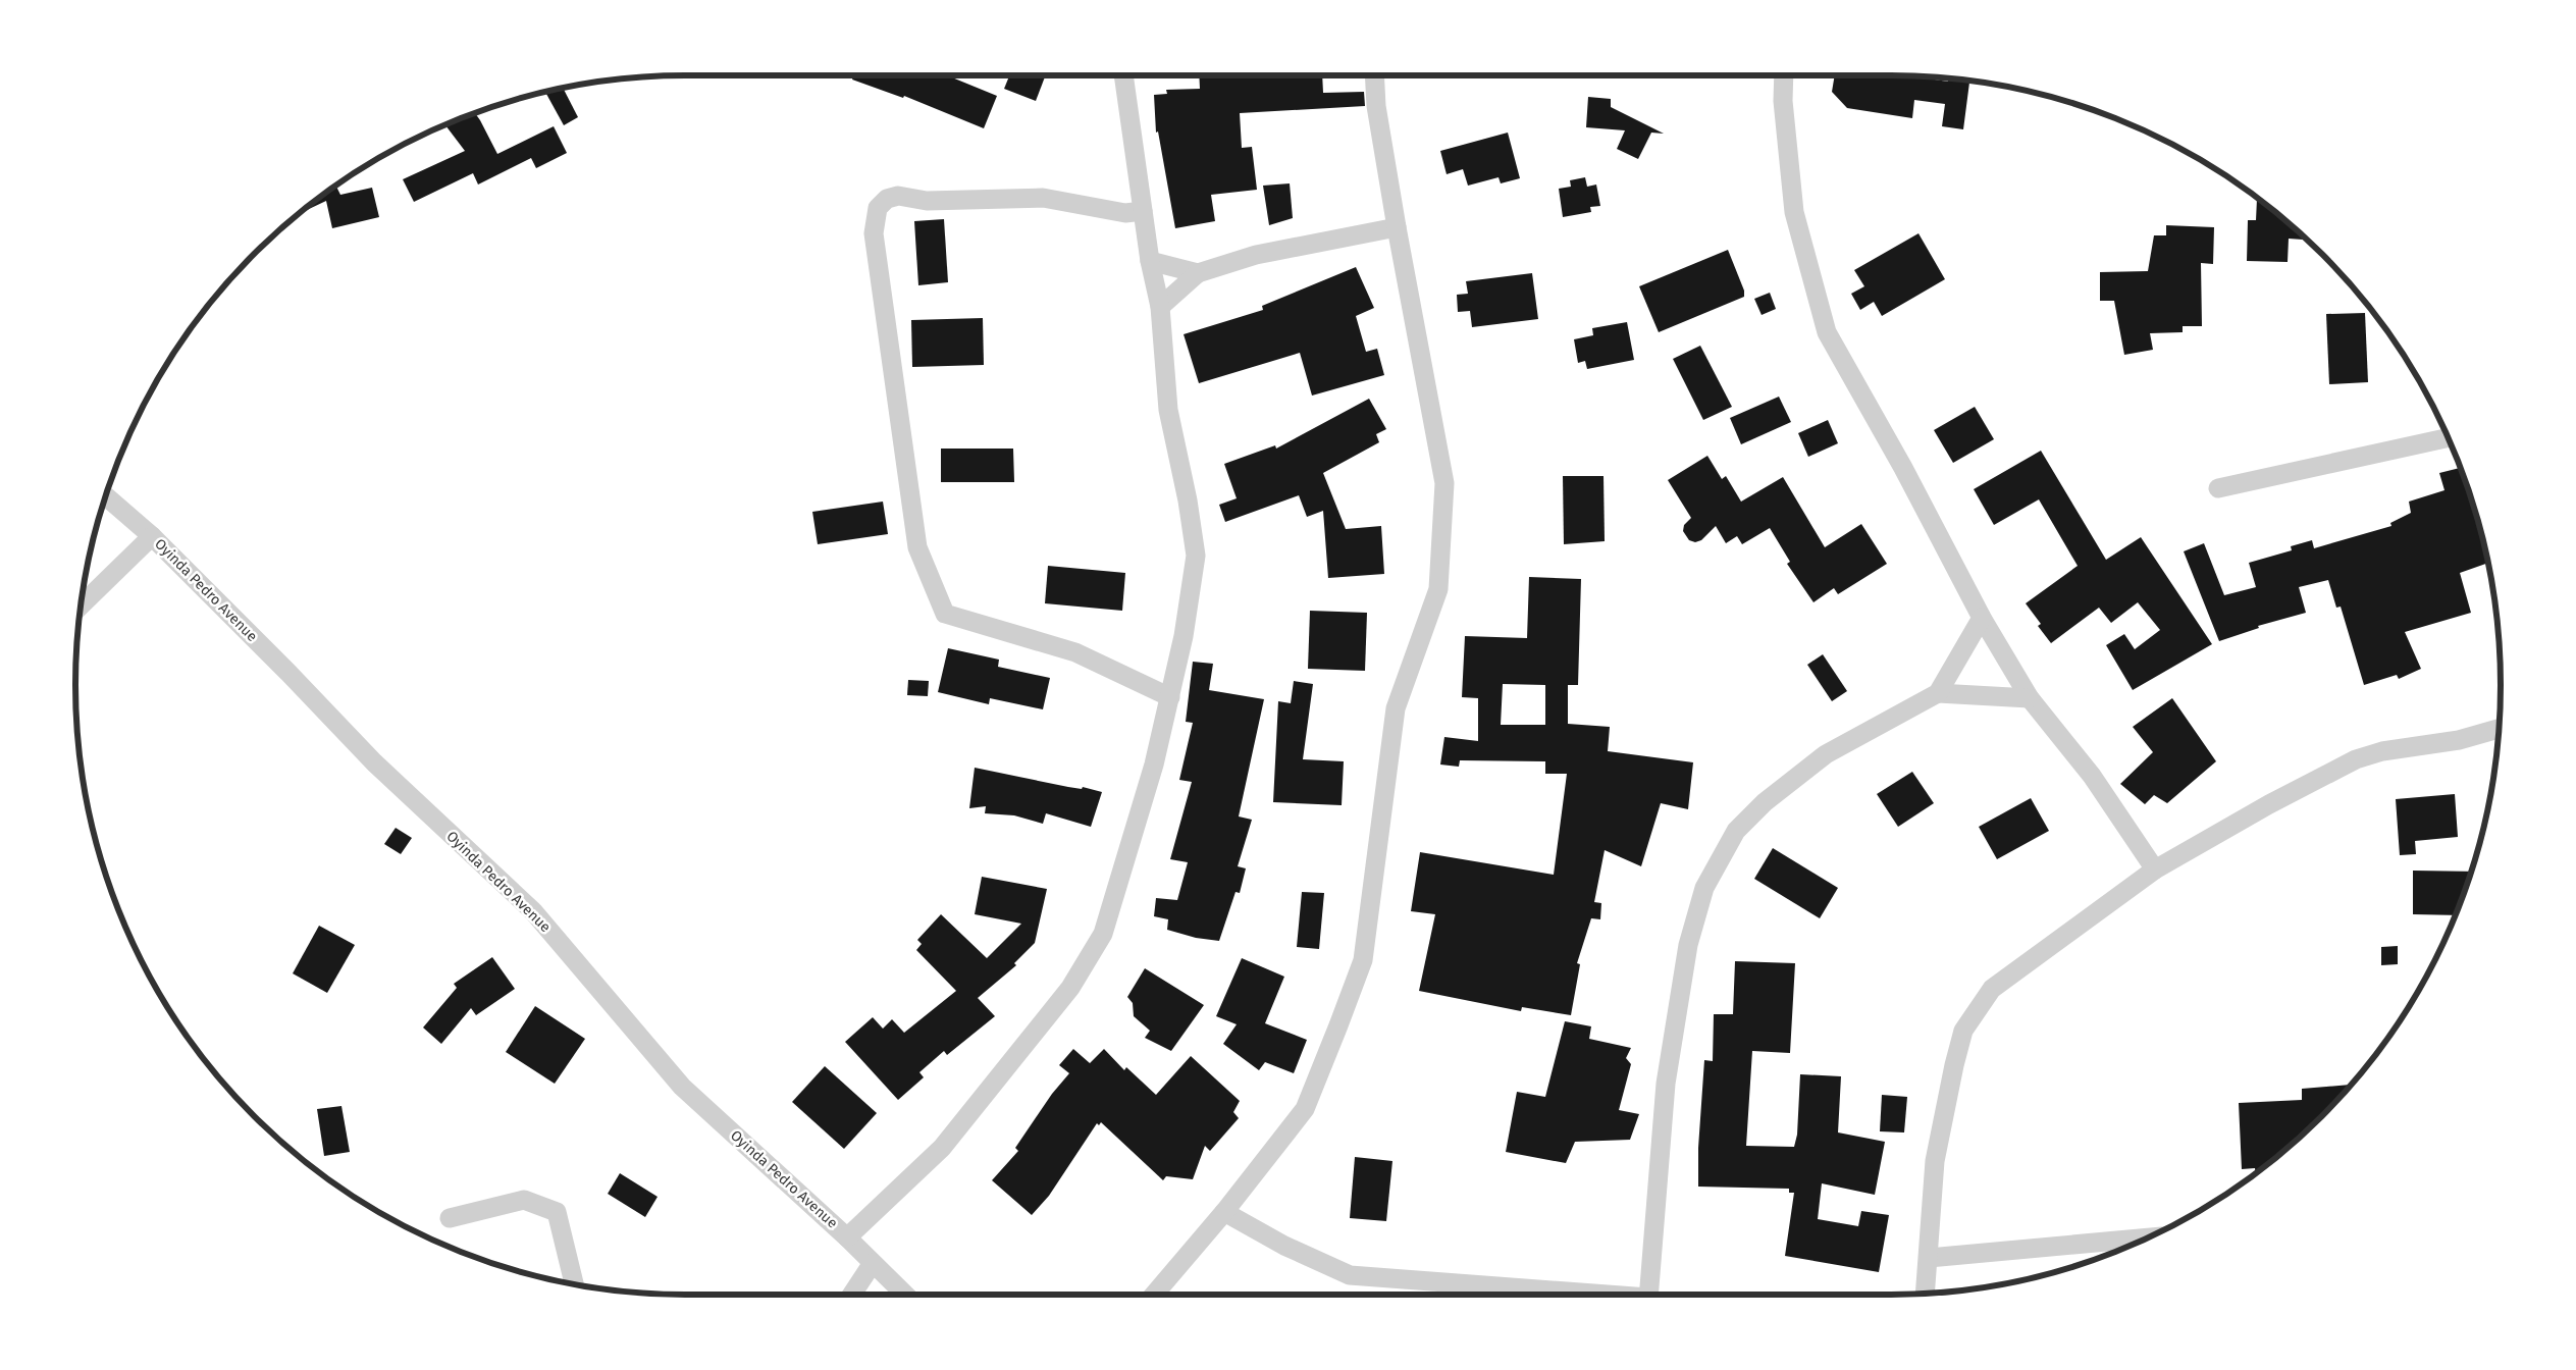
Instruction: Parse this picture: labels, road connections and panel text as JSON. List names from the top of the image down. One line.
{"streets":{"street":["Oyinda Pedro Avenue"]}}
